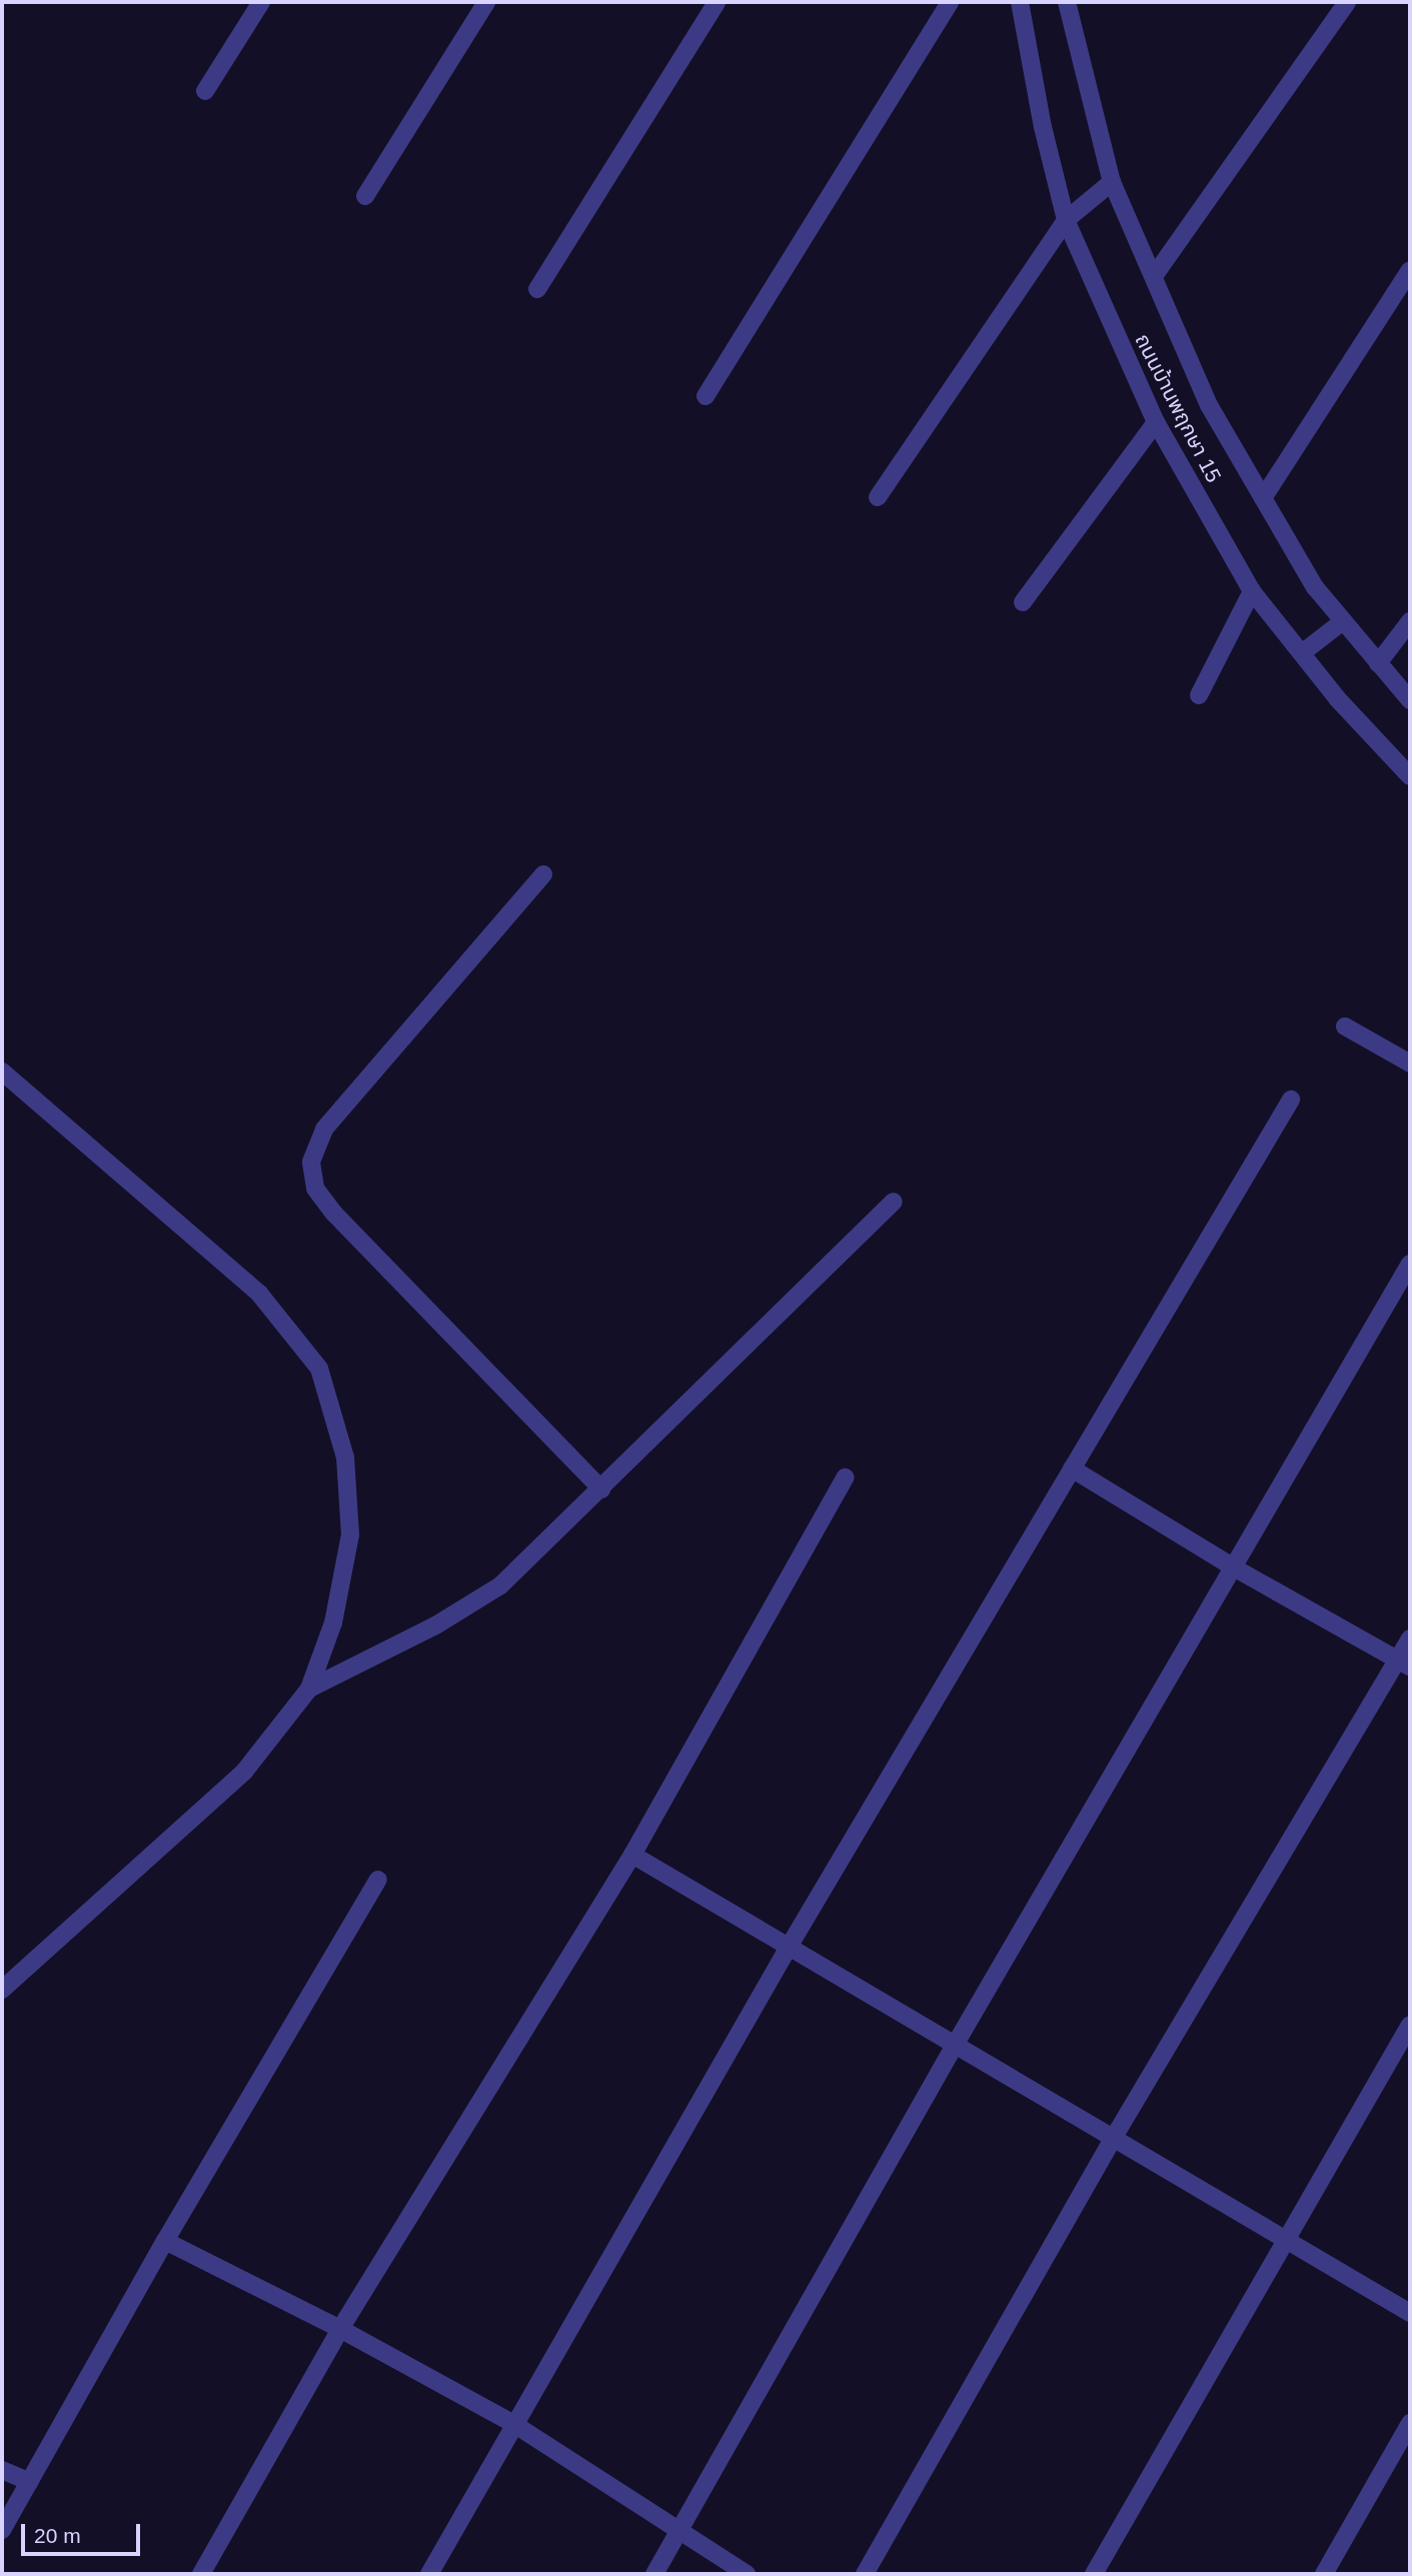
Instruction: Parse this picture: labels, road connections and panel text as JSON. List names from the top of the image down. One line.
{"streets":{"street":["ถนนบ้านพฤกษา 15"]},"scale_bar":"20 m"}
